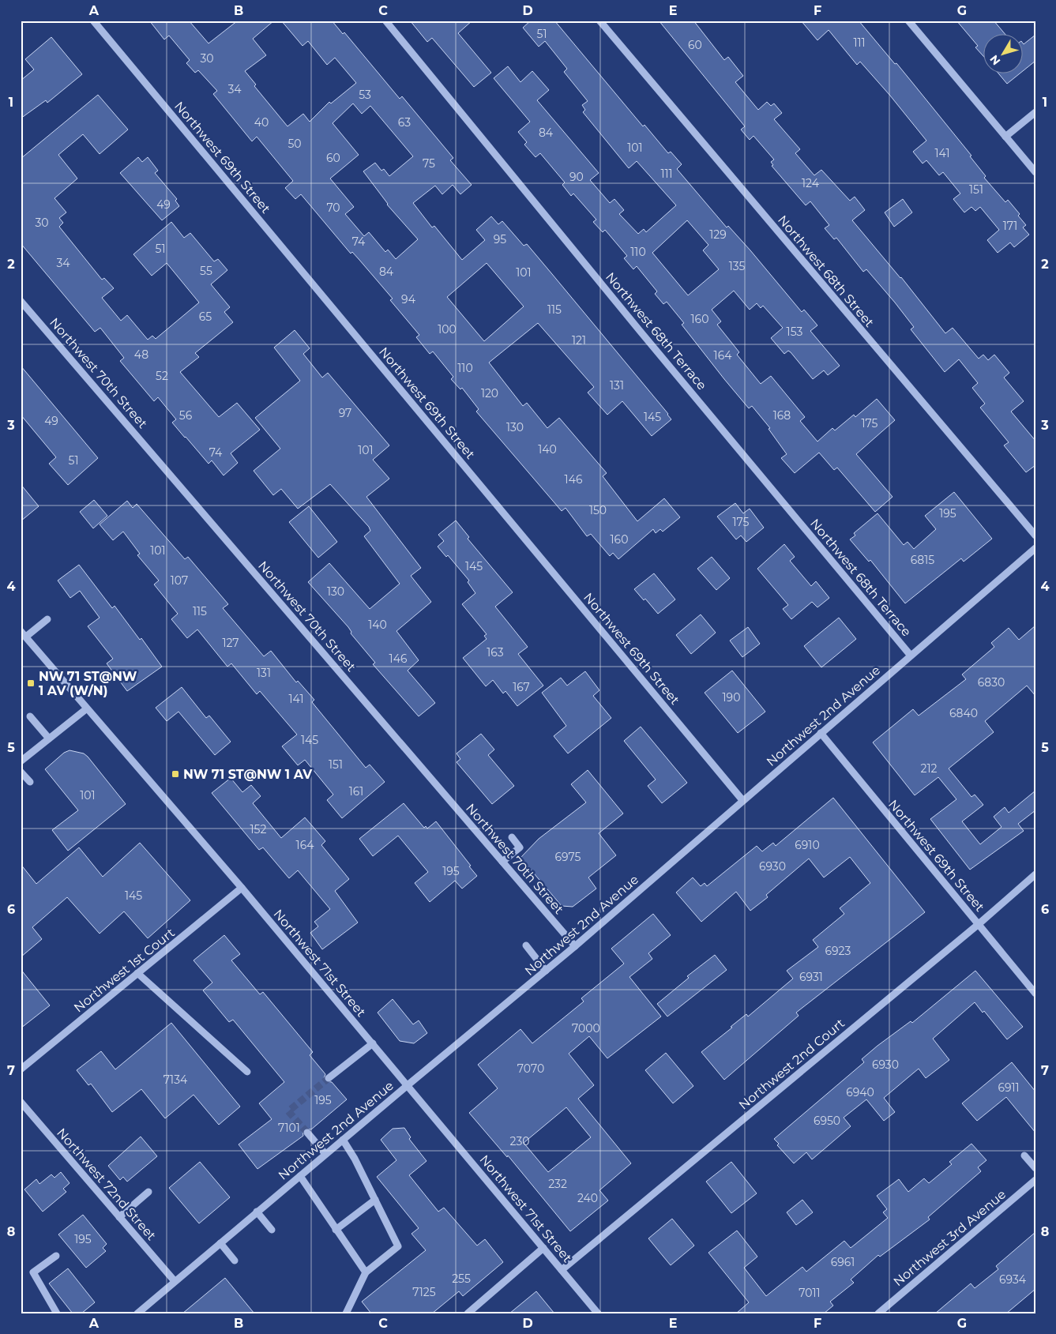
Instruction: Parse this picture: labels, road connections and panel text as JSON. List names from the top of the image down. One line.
{"streets":{"street":["Northwest 69th Street","Northwest 68th Street","Northwest 68th Terrace","Northwest 70th Street","Northwest 2nd Avenue","Northwest 71st Street","Northwest 1st Court","Northwest 2nd Court","Northwest 72nd Street","Northwest 3rd Avenue"]},"crossings":[["Northwest 69th Street","Northwest 2nd Avenue"],["Northwest 69th Street","Northwest 2nd Court"],["Northwest 68th Terrace","Northwest 2nd Avenue"],["Northwest 70th Street","Northwest 2nd Avenue"],["Northwest 2nd Avenue","Northwest 71st Street"],["Northwest 2nd Avenue","Northwest 72nd Street"],["Northwest 71st Street","Northwest 1st Court"],["Northwest 71st Street","Northwest 2nd Court"]],"places":{"transit":["NW 71 ST@NW 1 AV (W/N)","NW 71 ST@NW 1 AV"]},"house_numbers":["51","111","60","30","34","53","40","63","84","50","101","141","60","75","111","90","124","151","49","70","30","171","129","95","74","51","110","34","135","55","84","101","94","115","65","160","100","153","121","48","164","110","52","131","120","97","56","168","145","49","175","130","140","101","74","51","146","150","195","175","160","101","6815","145","107","130","115","140","127","163","146","131","6830","167","190","141","6840","145","151","212","161","101","152","164","6910","6975","6930","195","145","6923","6931","7000","6930","7070","7134","6911","6940","195","6950","7101","230","232","240","195","6961","255","6934","7125","7011"],"north":"bottom left","grid":{"columns":["A","B","C","D","E","F","G"],"rows":["1","2","3","4","5","6","7","8"]}}
